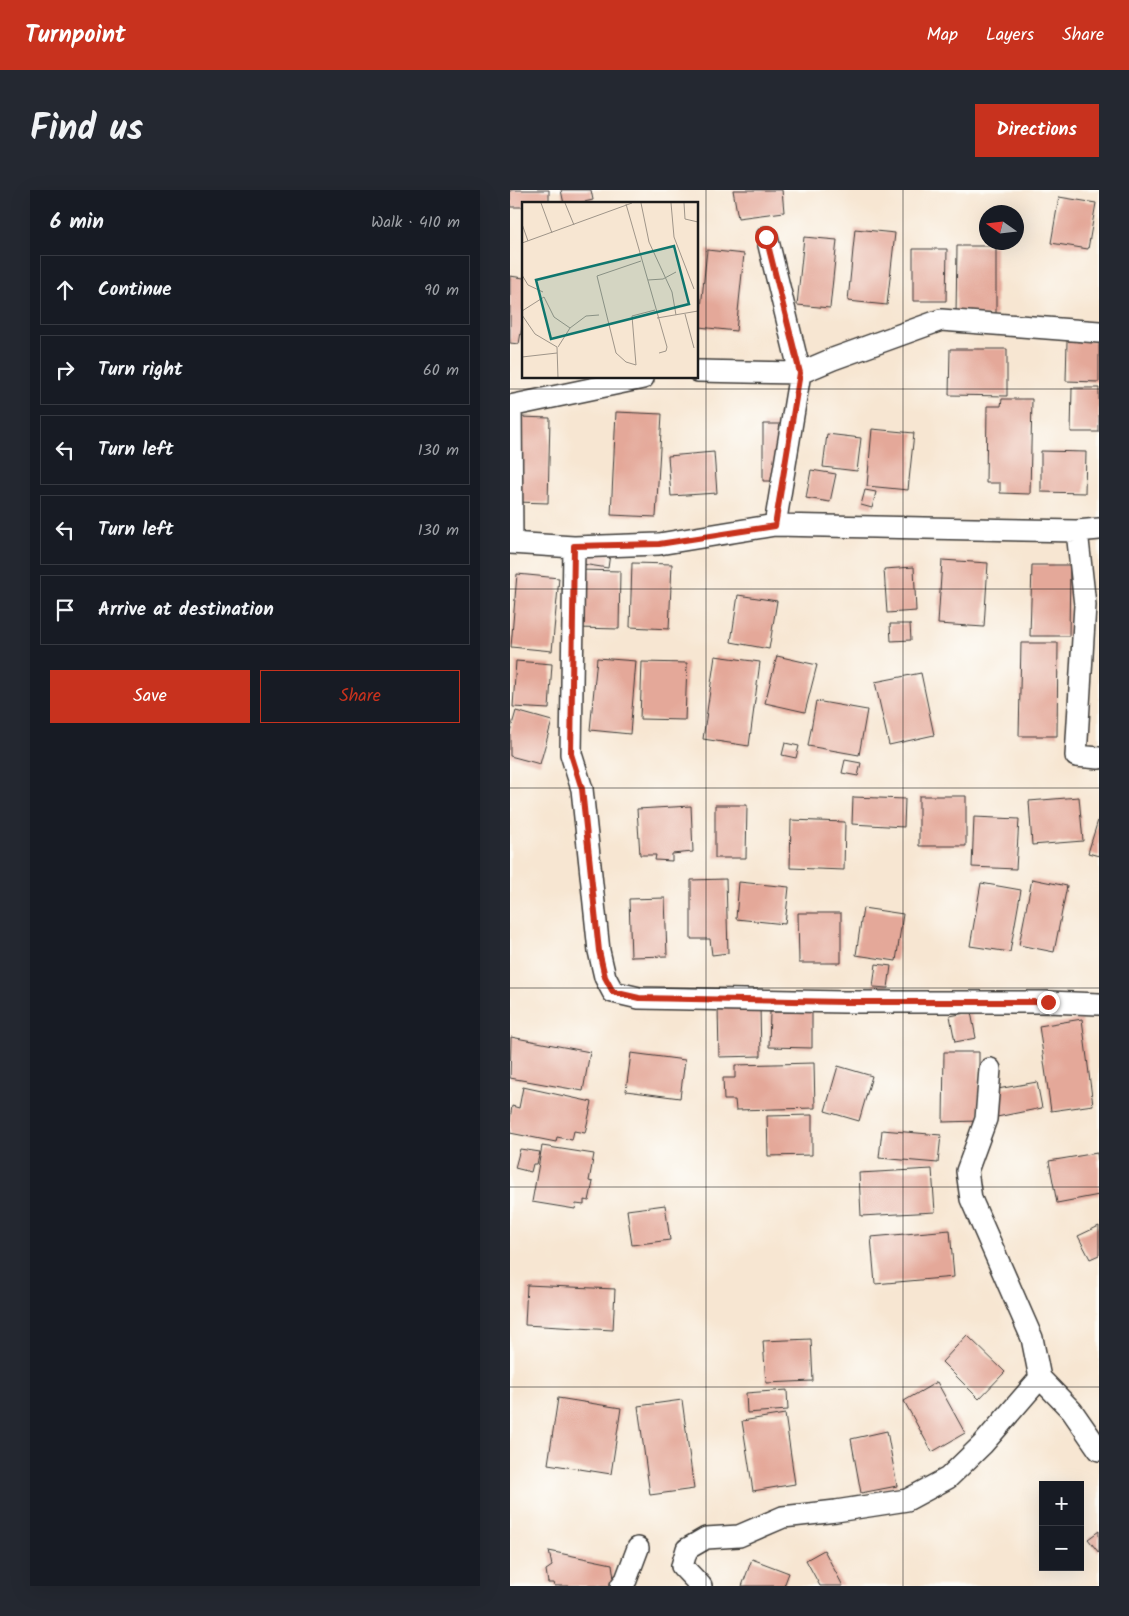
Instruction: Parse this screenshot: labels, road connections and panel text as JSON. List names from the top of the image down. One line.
{"north":"left","page":{"header":"Turnpoint","nav":["Map","Layers","Share"],"title":"Find us","buttons":["Directions",["Save","Share"]],"heading":["6 min","Walk · 410 m"],"list":[["Continue","90 m"],["Turn right","60 m"],["Turn left","130 m"],["Turn left","130 m"],"Arrive at destination"],"map_buttons":["+","−"]}}
